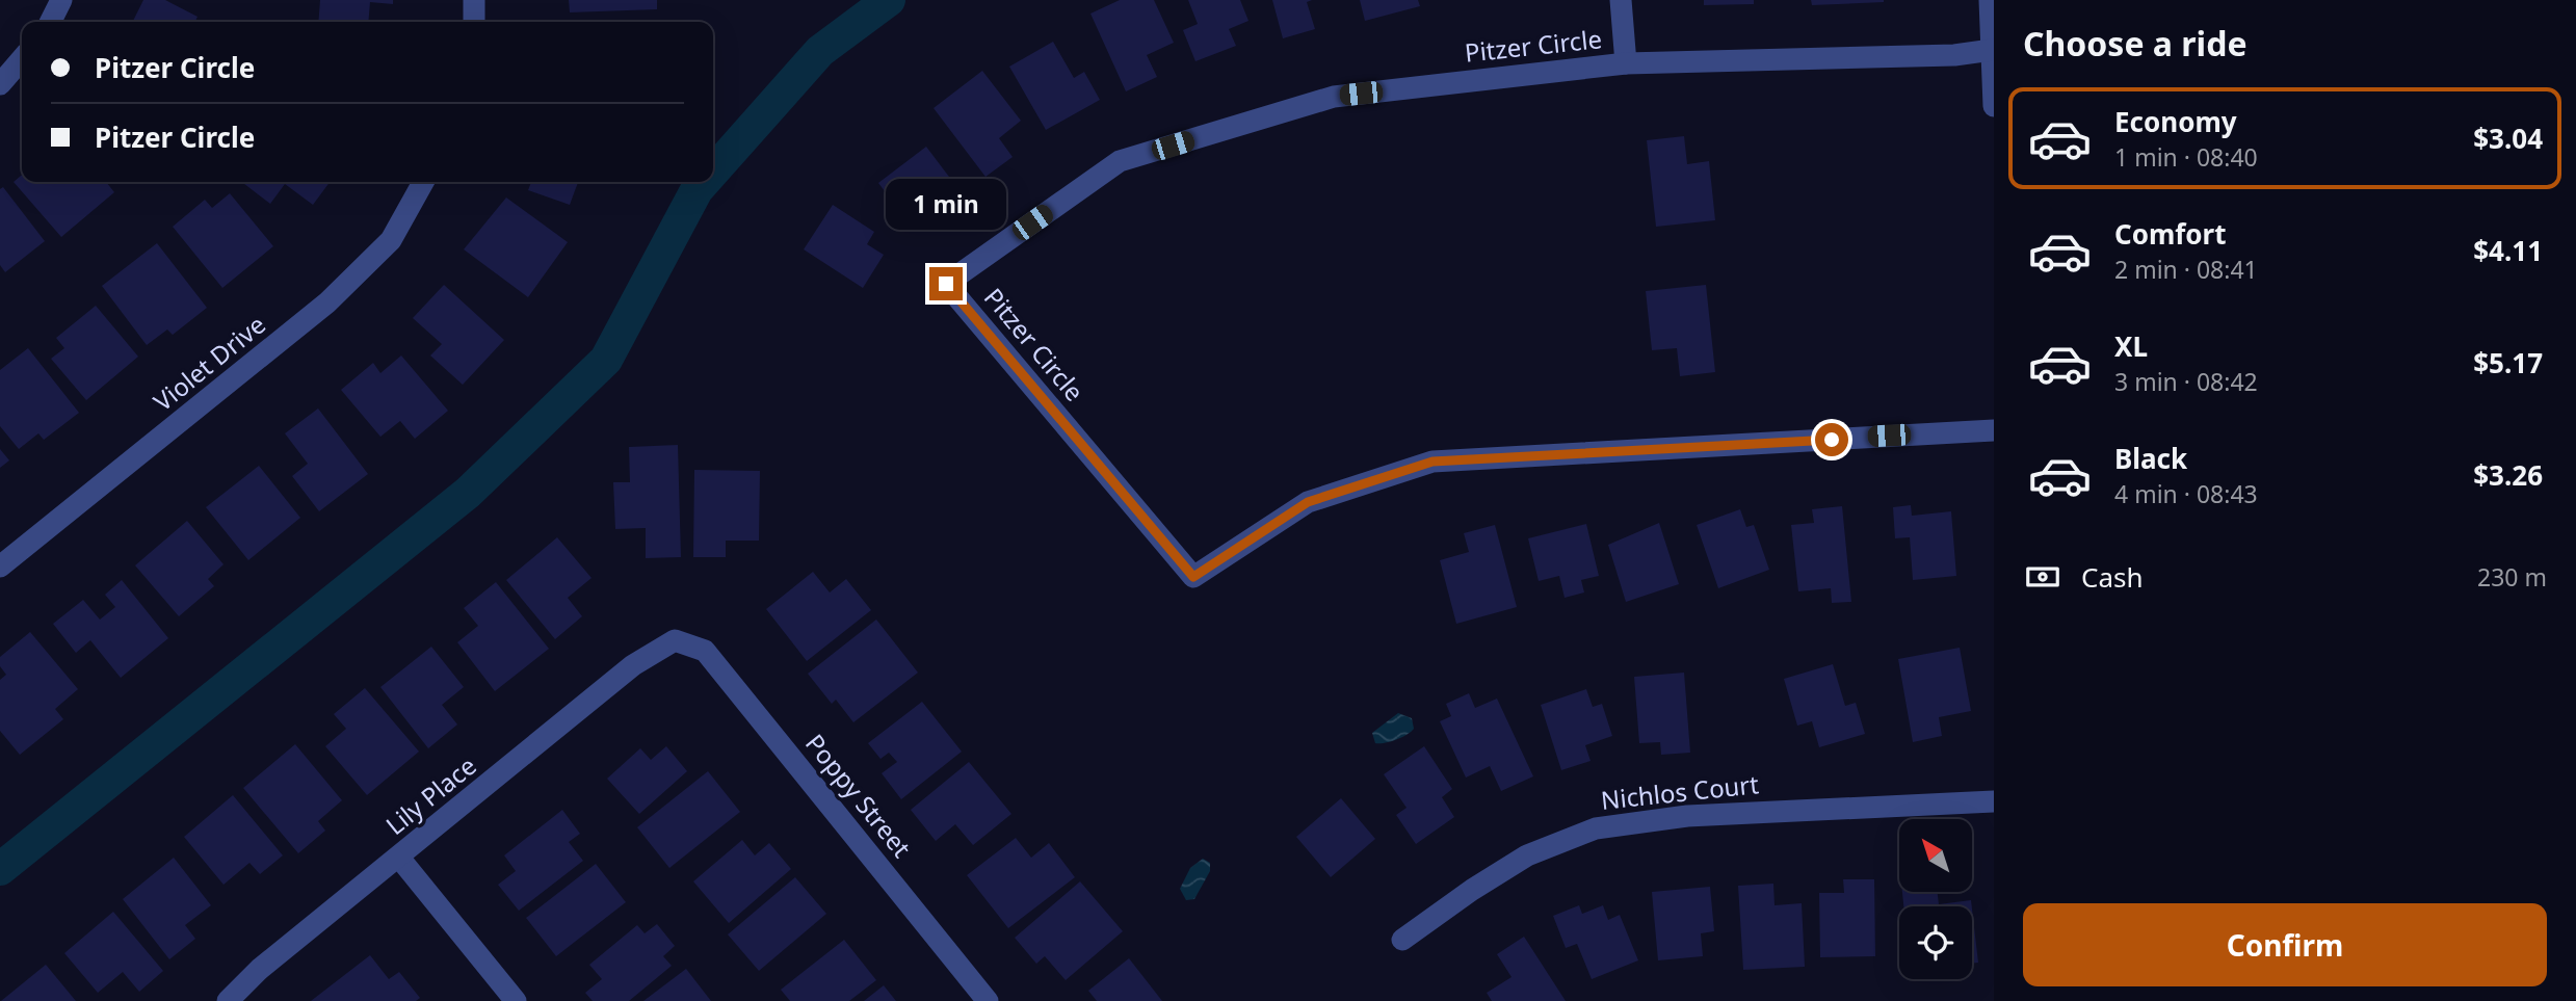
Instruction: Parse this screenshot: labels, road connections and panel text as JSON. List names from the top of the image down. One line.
{"streets":{"street":["Pitzer Circle","Violet Drive","Nichlos Court","Lily Place","Poppy Street"]},"crossings":[["Lily Place","Poppy Street"]],"north":"top left","page":{"heading":"Choose a ride","banner":["Pitzer Circle","Pitzer Circle"],"list":[{"name":"Economy","note":"1 min · 08:40","value":"$3.04"},{"name":"Comfort","note":"2 min · 08:41","value":"$4.11"},{"name":"XL","note":"3 min · 08:42","value":"$5.17"},{"name":"Black","note":"4 min · 08:43","value":"$3.26"}],"bubble":"1 min","pay":["Cash","230 m"],"buttons":"Confirm"}}
